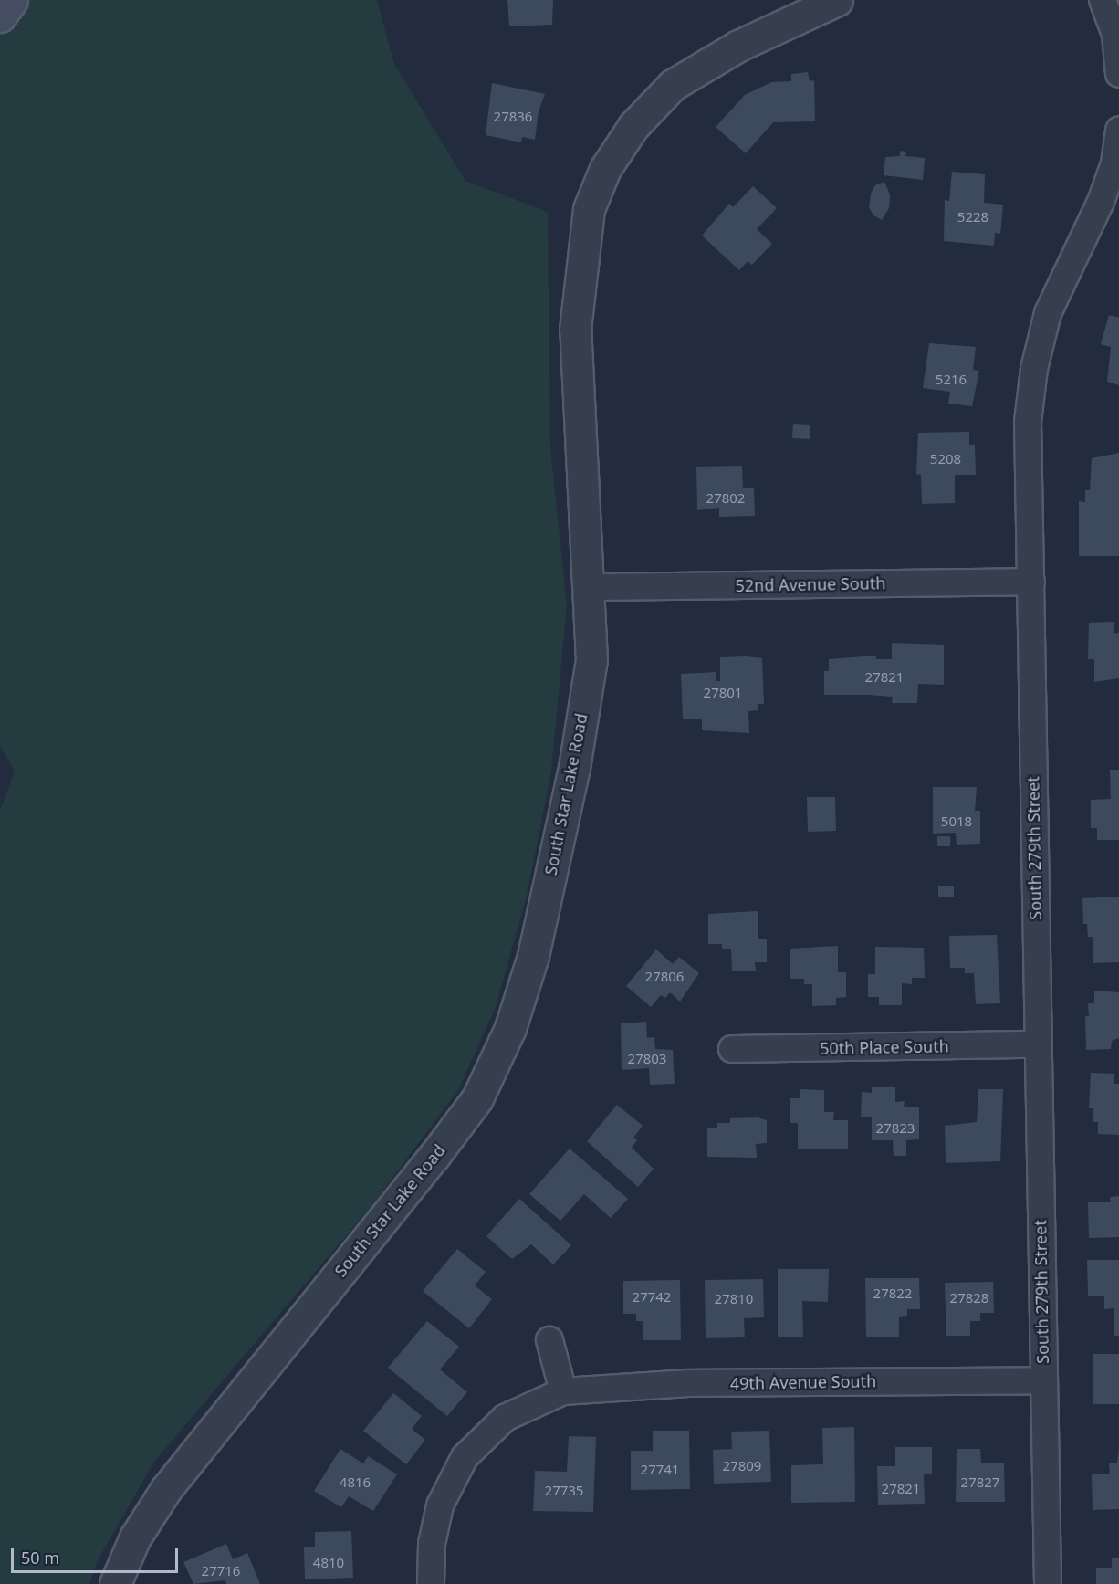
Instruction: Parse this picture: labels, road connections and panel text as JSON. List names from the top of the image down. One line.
{"streets":{"street":["52nd Avenue South","South Star Lake Road","South 279th Street","50th Place South","49th Avenue South"]},"crossings":[["52nd Avenue South","South Star Lake Road"],["52nd Avenue South","South 279th Street"],["South 279th Street","50th Place South"],["South 279th Street","49th Avenue South"]],"house_numbers":["27836","5228","5216","5208","27802","27821","27801","5018","27806","27803","27823","27822","27742","27828","27810","27809","27741","4816","27827","27821","27735","4810","27716"],"scale_bar":"50 m"}
